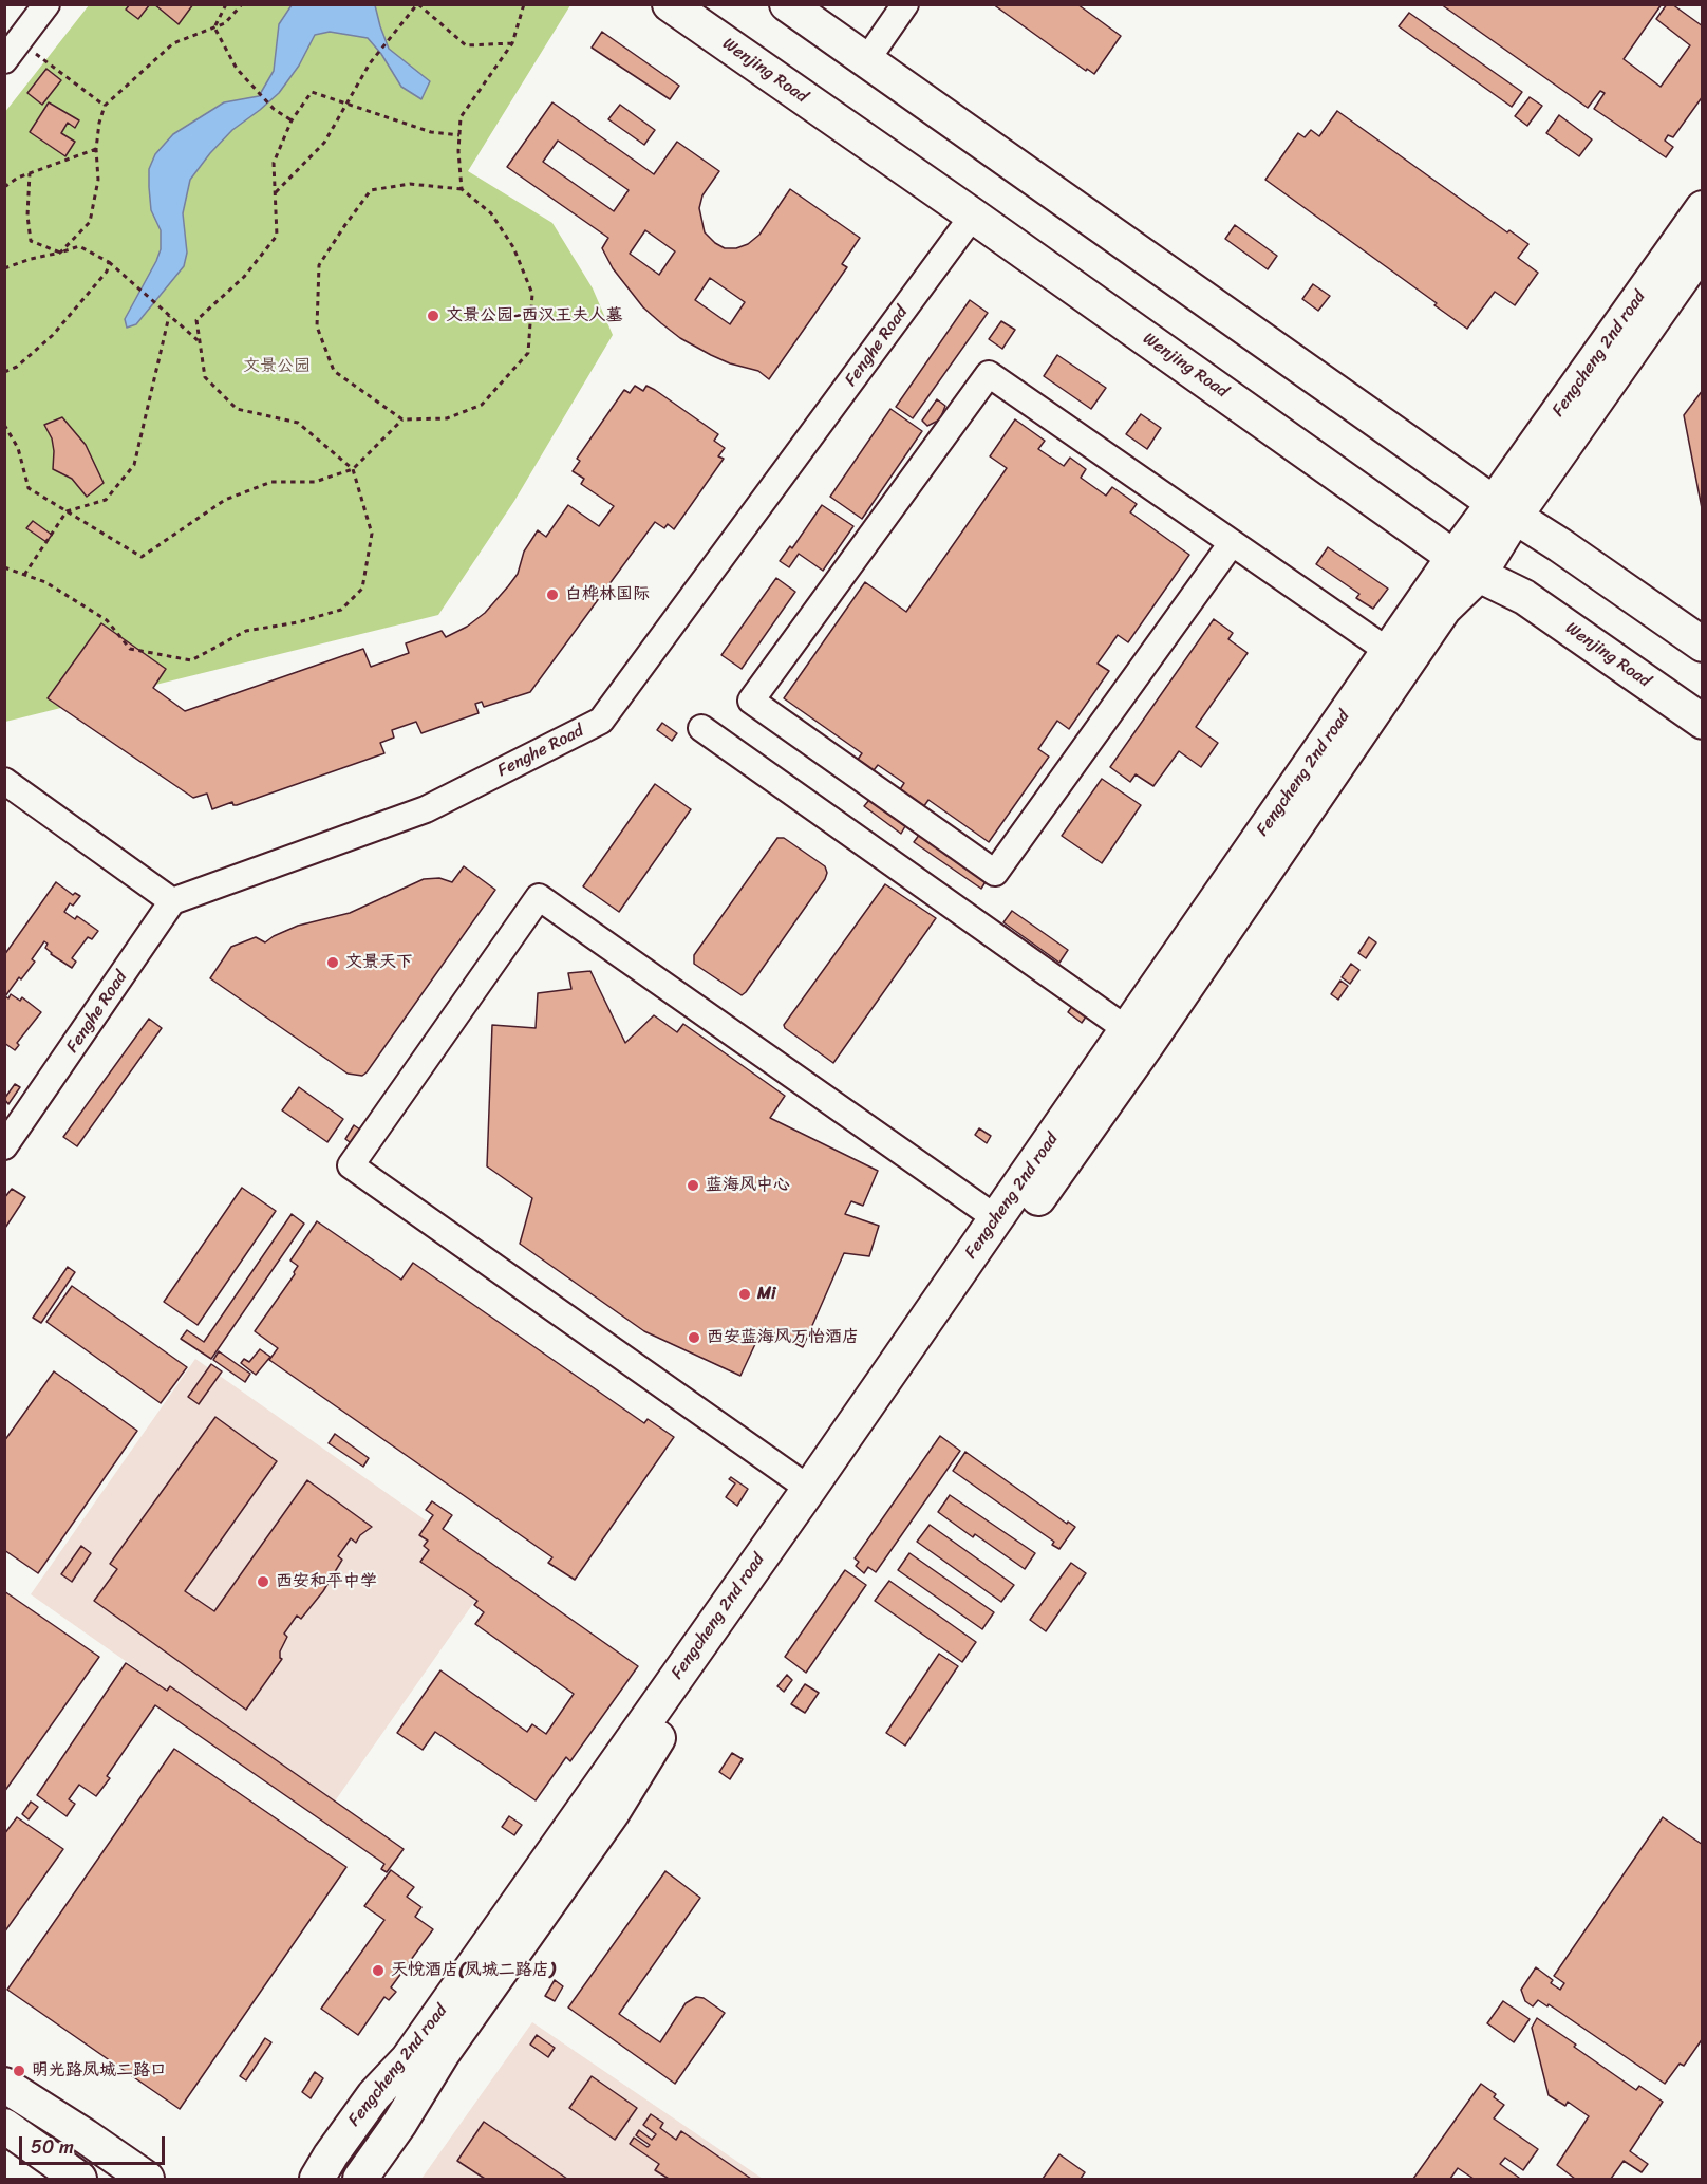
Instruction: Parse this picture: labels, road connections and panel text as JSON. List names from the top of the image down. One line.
{"streets":{"main road":["Wenjing Road","Fengcheng 2nd road"],"street":["Fenghe Road"]},"crossings":[["Wenjing Road","Fenghe Road"],["Wenjing Road","Fengcheng 2nd road"]],"parks":["文景公园"],"places":["文景公园-西汉王夫人墓","白桦林国际","文景天下","蓝海风中心","Mi","西安蓝海风万怡酒店","西安和平中学","天悦酒店(凤城二路店)","明光路凤城二路口"],"scale_bar":"50 m"}
